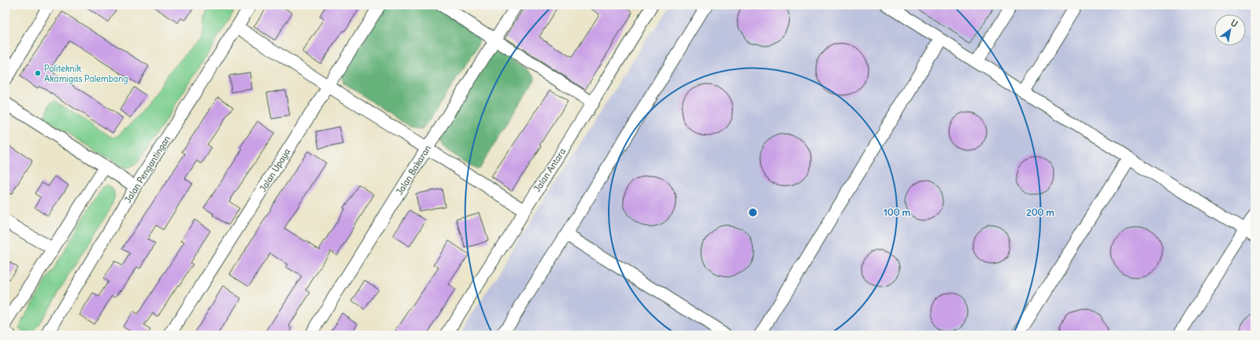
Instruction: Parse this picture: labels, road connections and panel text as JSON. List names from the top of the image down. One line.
{"streets":{"street":["Jalan Pengantingan","Jalan Upaya","Jalan Bakaran","Jalan Antara"]},"places":["Politeknik Akamigas Palembang"],"north":"top right","rings":["100 m","200 m"]}
